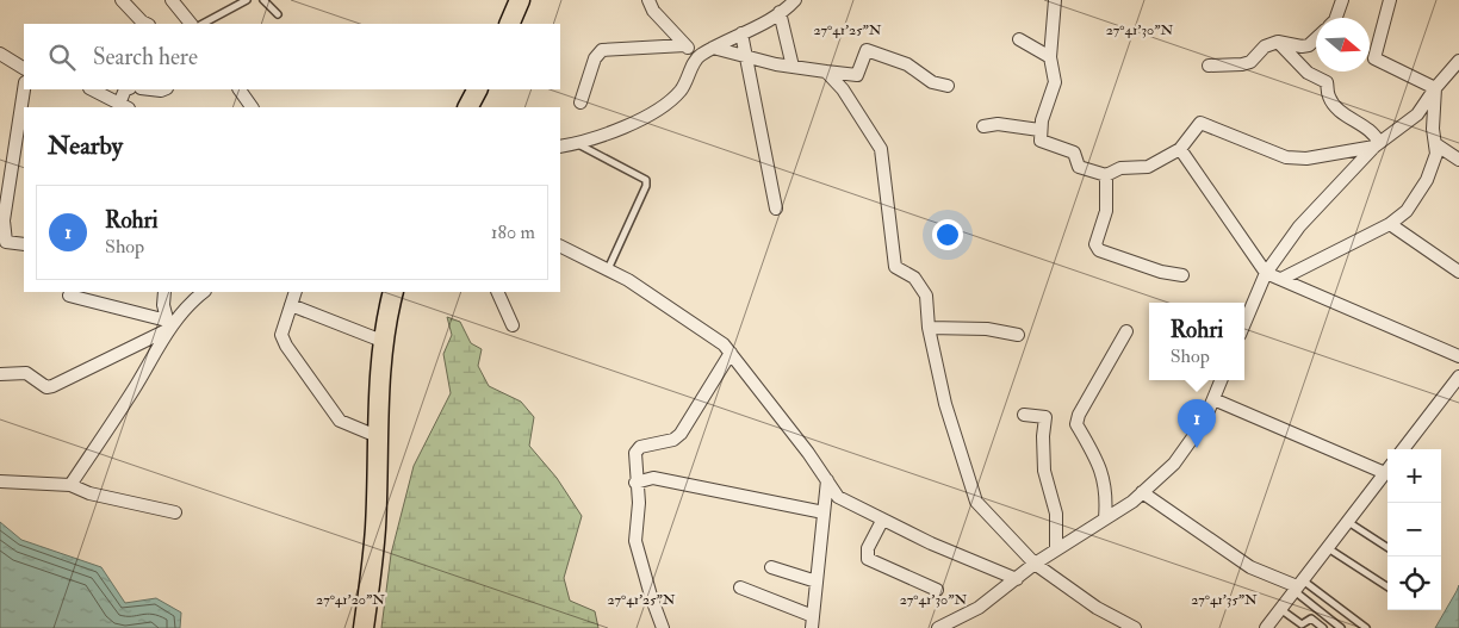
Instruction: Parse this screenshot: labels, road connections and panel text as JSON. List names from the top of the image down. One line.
{"north":"right","page":{"search":"Search here","heading":"Nearby","list":[{"mark":"1","name":"Rohri","note":"Shop","value":"180 m"}],"popup":["Rohri","Shop"],"pins":"1","map_buttons":["+","−"]},"coordinates":["27°41'25\"N","27°41'30\"N","27°41'20\"N","27°41'35\"N"]}
